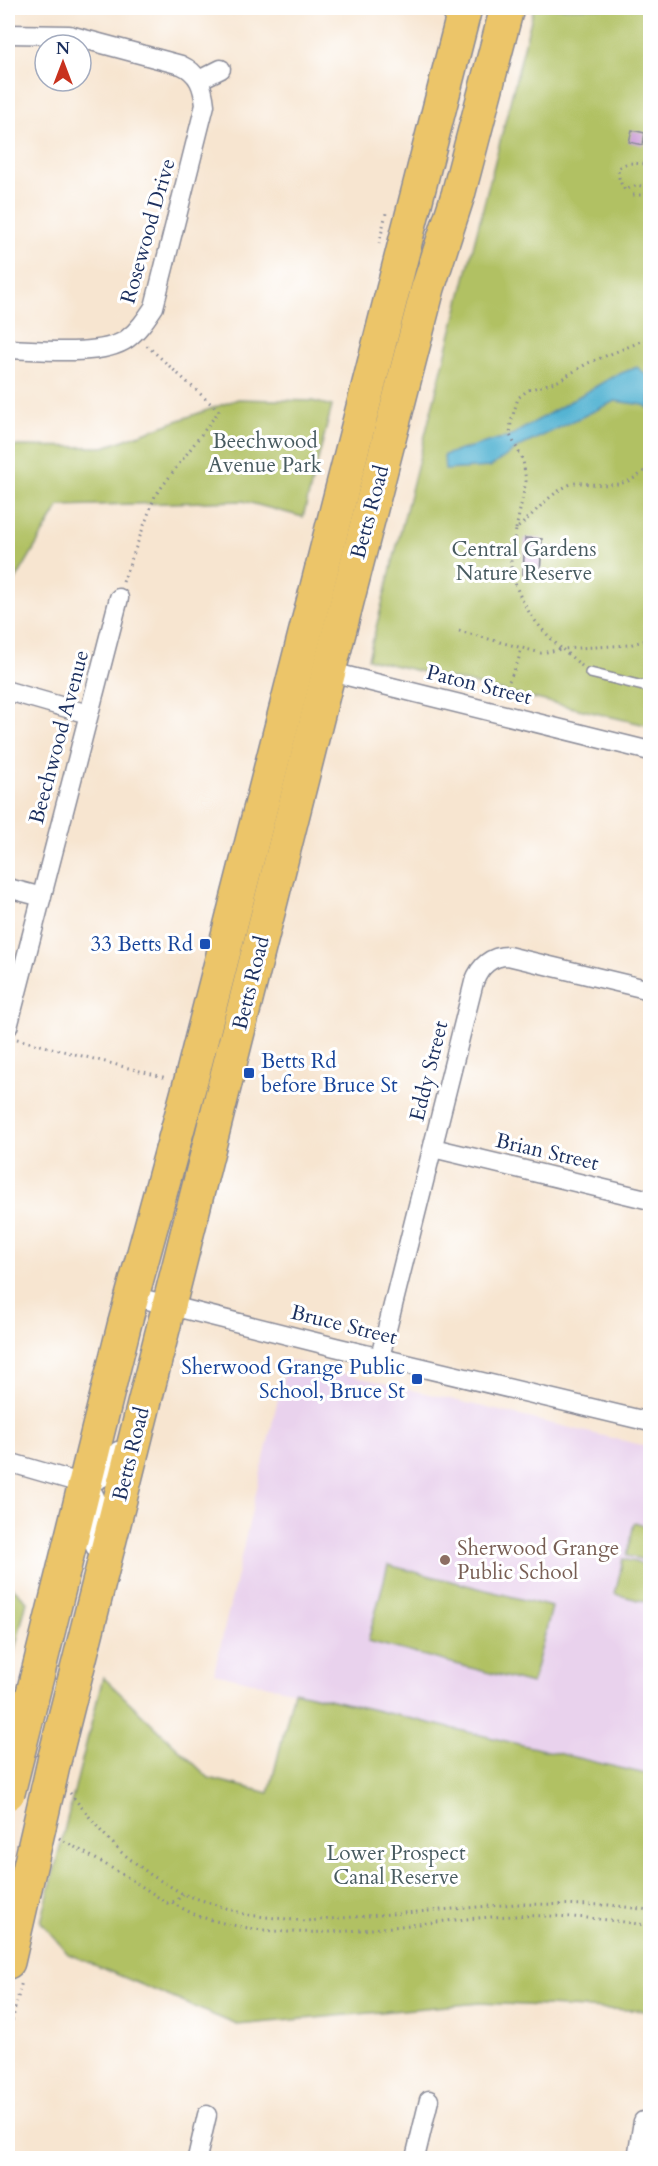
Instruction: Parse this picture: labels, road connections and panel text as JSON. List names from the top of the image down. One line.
{"streets":{"highway":["Betts Road"],"street":["Rosewood Drive","Paton Street","Beechwood Avenue","Eddy Street","Brian Street","Bruce Street"]},"crossings":[["Betts Road","Paton Street"],["Betts Road","Bruce Street"],["Eddy Street","Brian Street"],["Eddy Street","Bruce Street"]],"parks":["Beechwood Avenue Park","Central Gardens Nature Reserve","Lower Prospect Canal Reserve"],"places":{"transit":["33 Betts Rd","Betts Rd before Bruce St","Sherwood Grange Public School, Bruce St"],"other":["Sherwood Grange Public School"]},"north":"top"}
